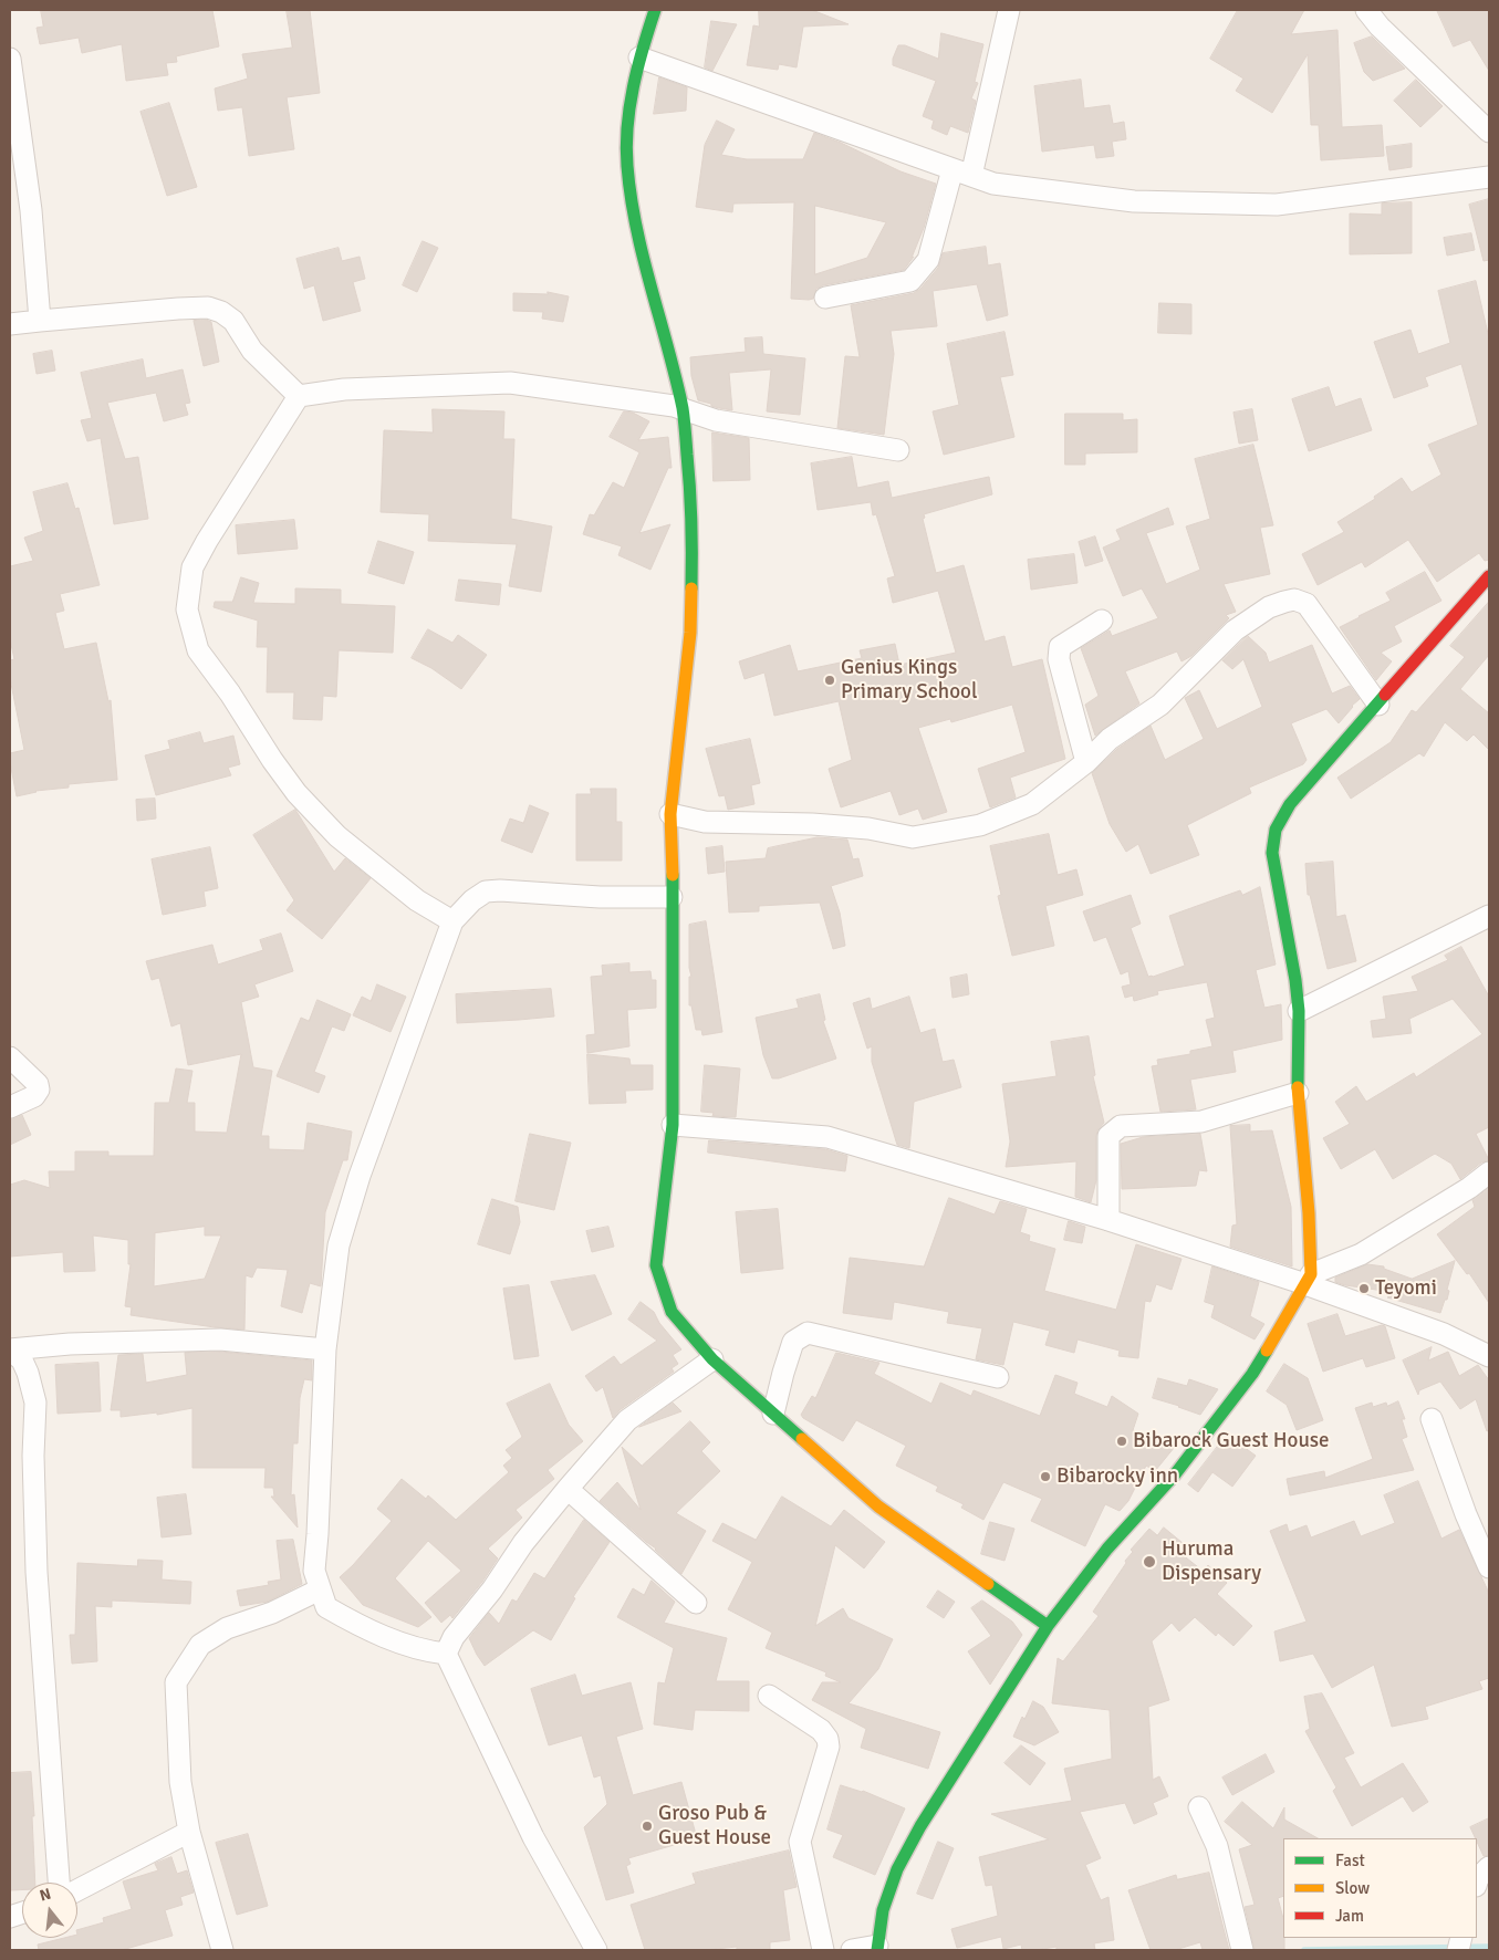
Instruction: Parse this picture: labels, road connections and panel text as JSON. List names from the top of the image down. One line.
{"places":["Genius Kings Primary School","Teyomi","Bibarock Guest House","Bibarocky inn","Huruma Dispensary","Groso Pub & Guest House"],"legend":["Fast","Slow","Jam"],"north":"top"}
